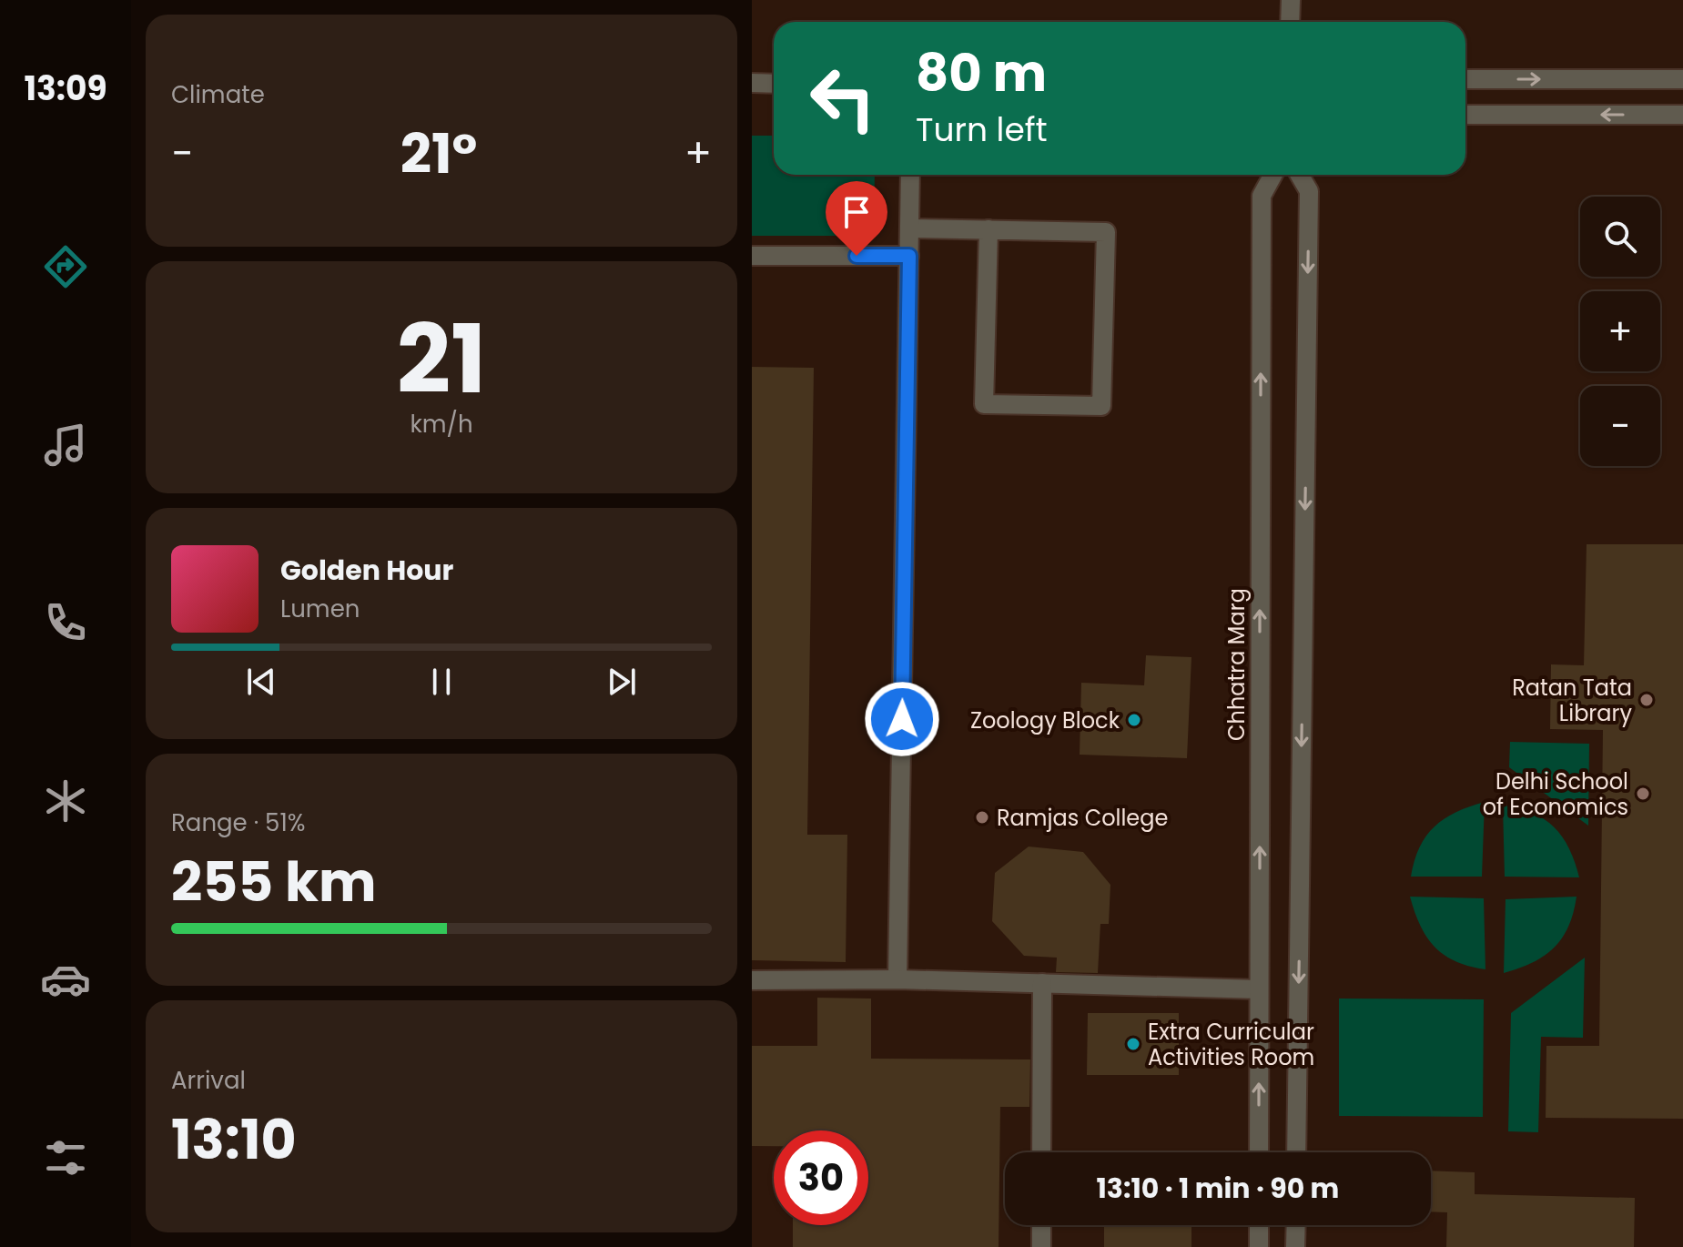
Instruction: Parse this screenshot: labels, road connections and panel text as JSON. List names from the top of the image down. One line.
{"streets":{"street":["Chhatra Marg"]},"places":["Ratan Tata Library","Zoology Block","Delhi School of Economics","Ramjas College","Extra Curricular Activities Room"],"page":{"tabs":"13:09","tile":["Climate",["21","km/h"],["Range · 51%","255 km"],["Arrival","13:10"]],"turn":["80 m","Turn left"],"heat":["−","21°","+"],"map_buttons":["+","−"],"song":["Golden Hour","Lumen"],"limit":"30","trip":"13:10 · 1 min · 90 m"}}
